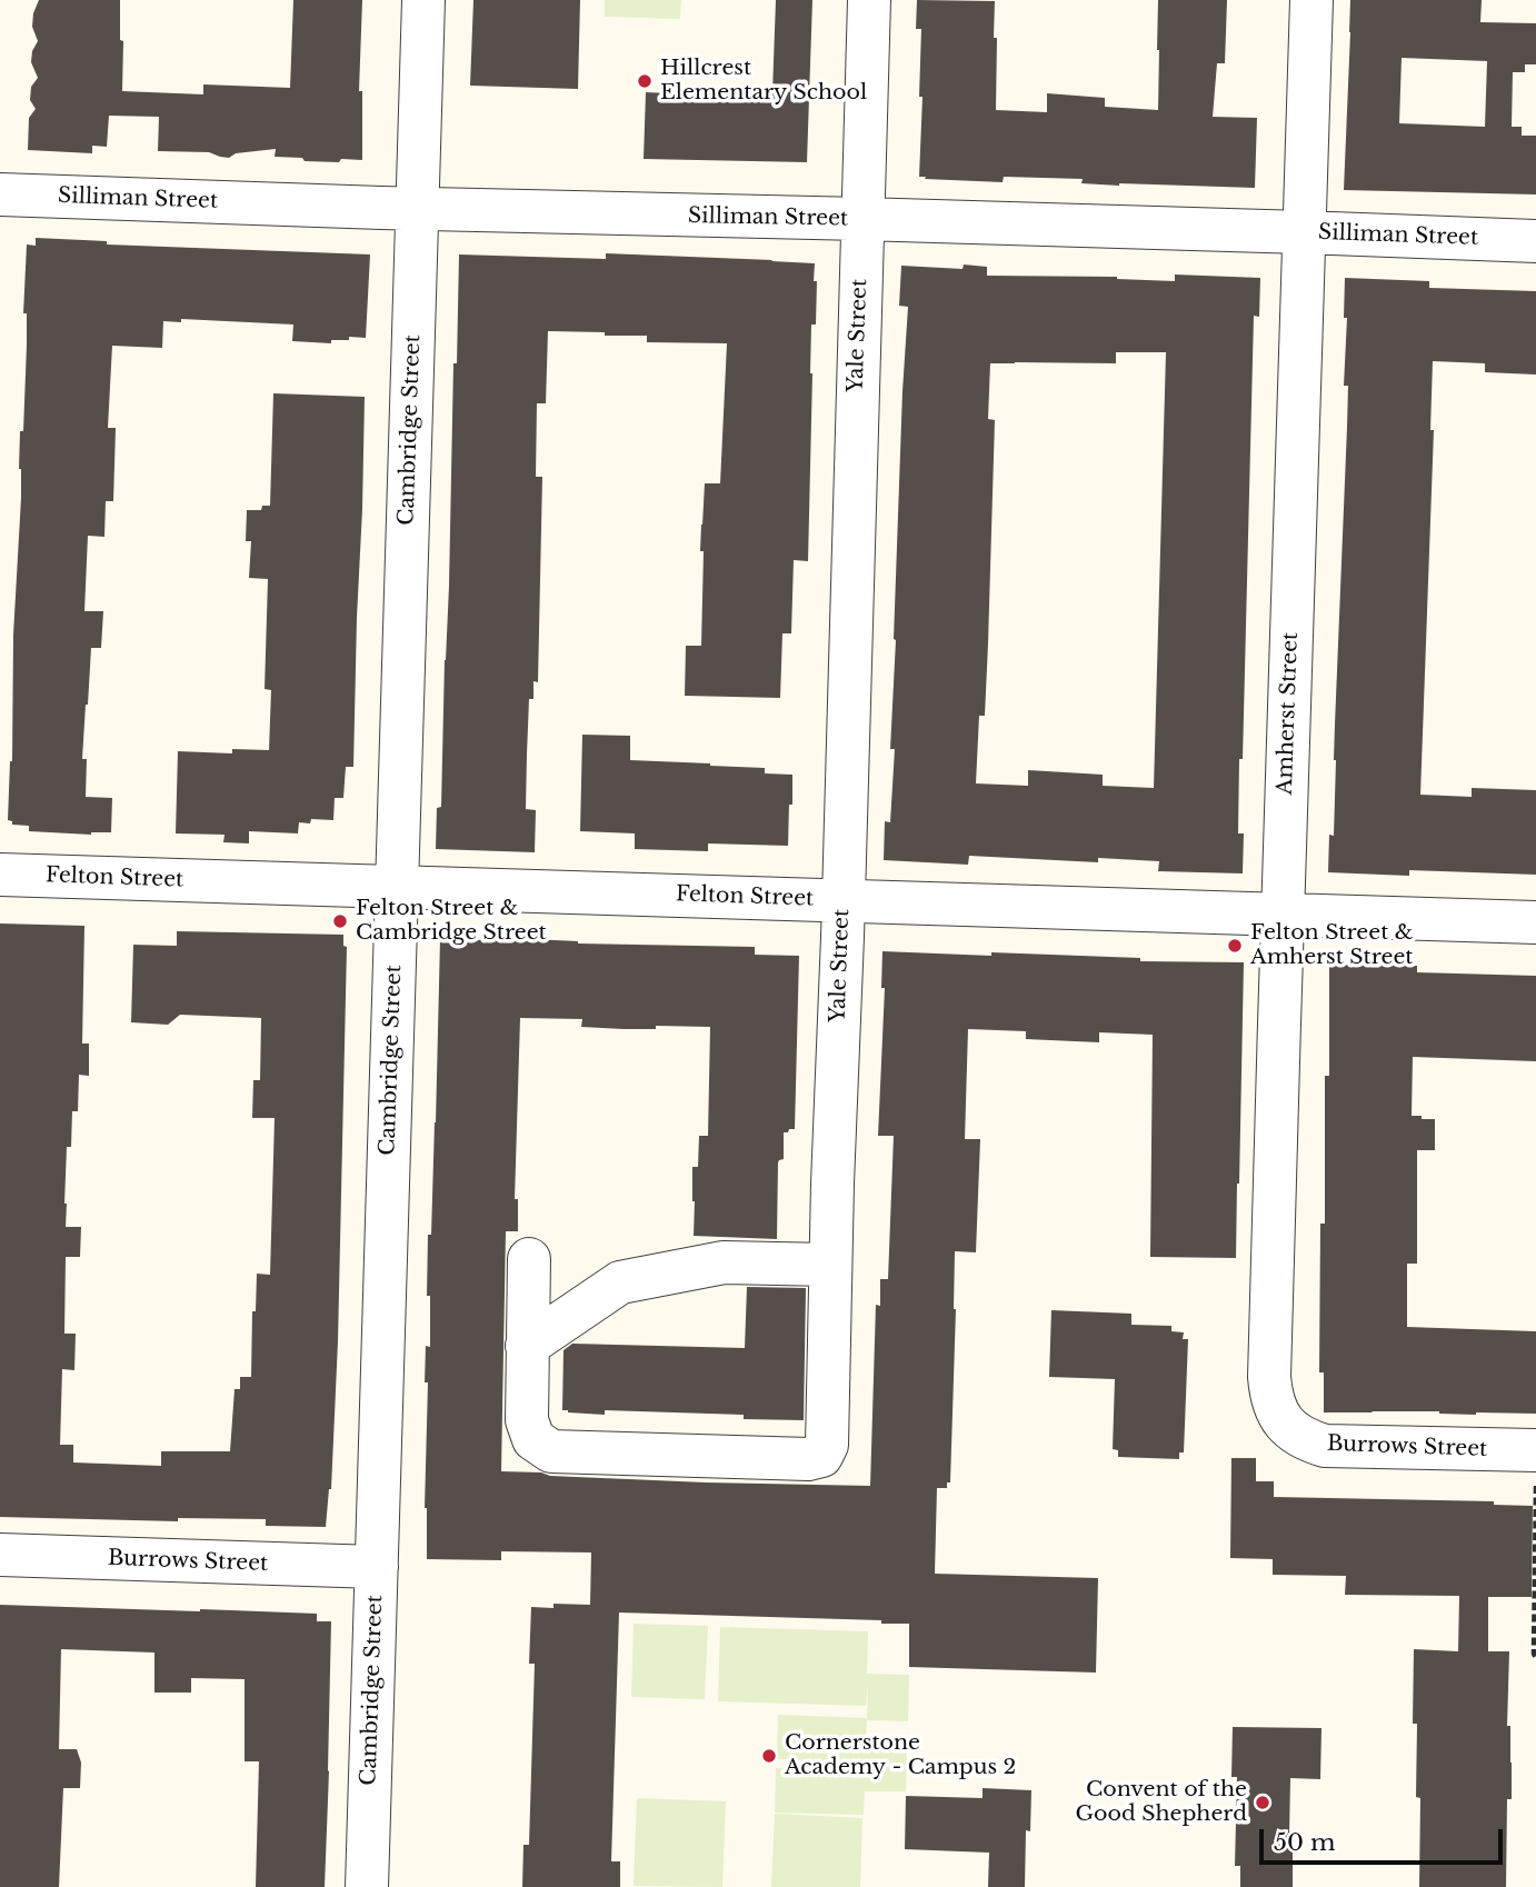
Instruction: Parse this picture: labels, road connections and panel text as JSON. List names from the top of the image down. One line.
{"streets":{"street":["Silliman Street","Yale Street","Cambridge Street","Amherst Street","Felton Street","Burrows Street"]},"crossings":[["Silliman Street","Yale Street"],["Silliman Street","Cambridge Street"],["Silliman Street","Amherst Street"],["Yale Street","Felton Street"],["Cambridge Street","Felton Street"],["Cambridge Street","Burrows Street"],["Amherst Street","Felton Street"],["Amherst Street","Burrows Street"]],"places":["Hillcrest Elementary School","Felton Street & Cambridge Street","Felton Street & Amherst Street","Cornerstone Academy - Campus 2","Convent of the Good Shepherd"],"scale_bar":"50 m"}
